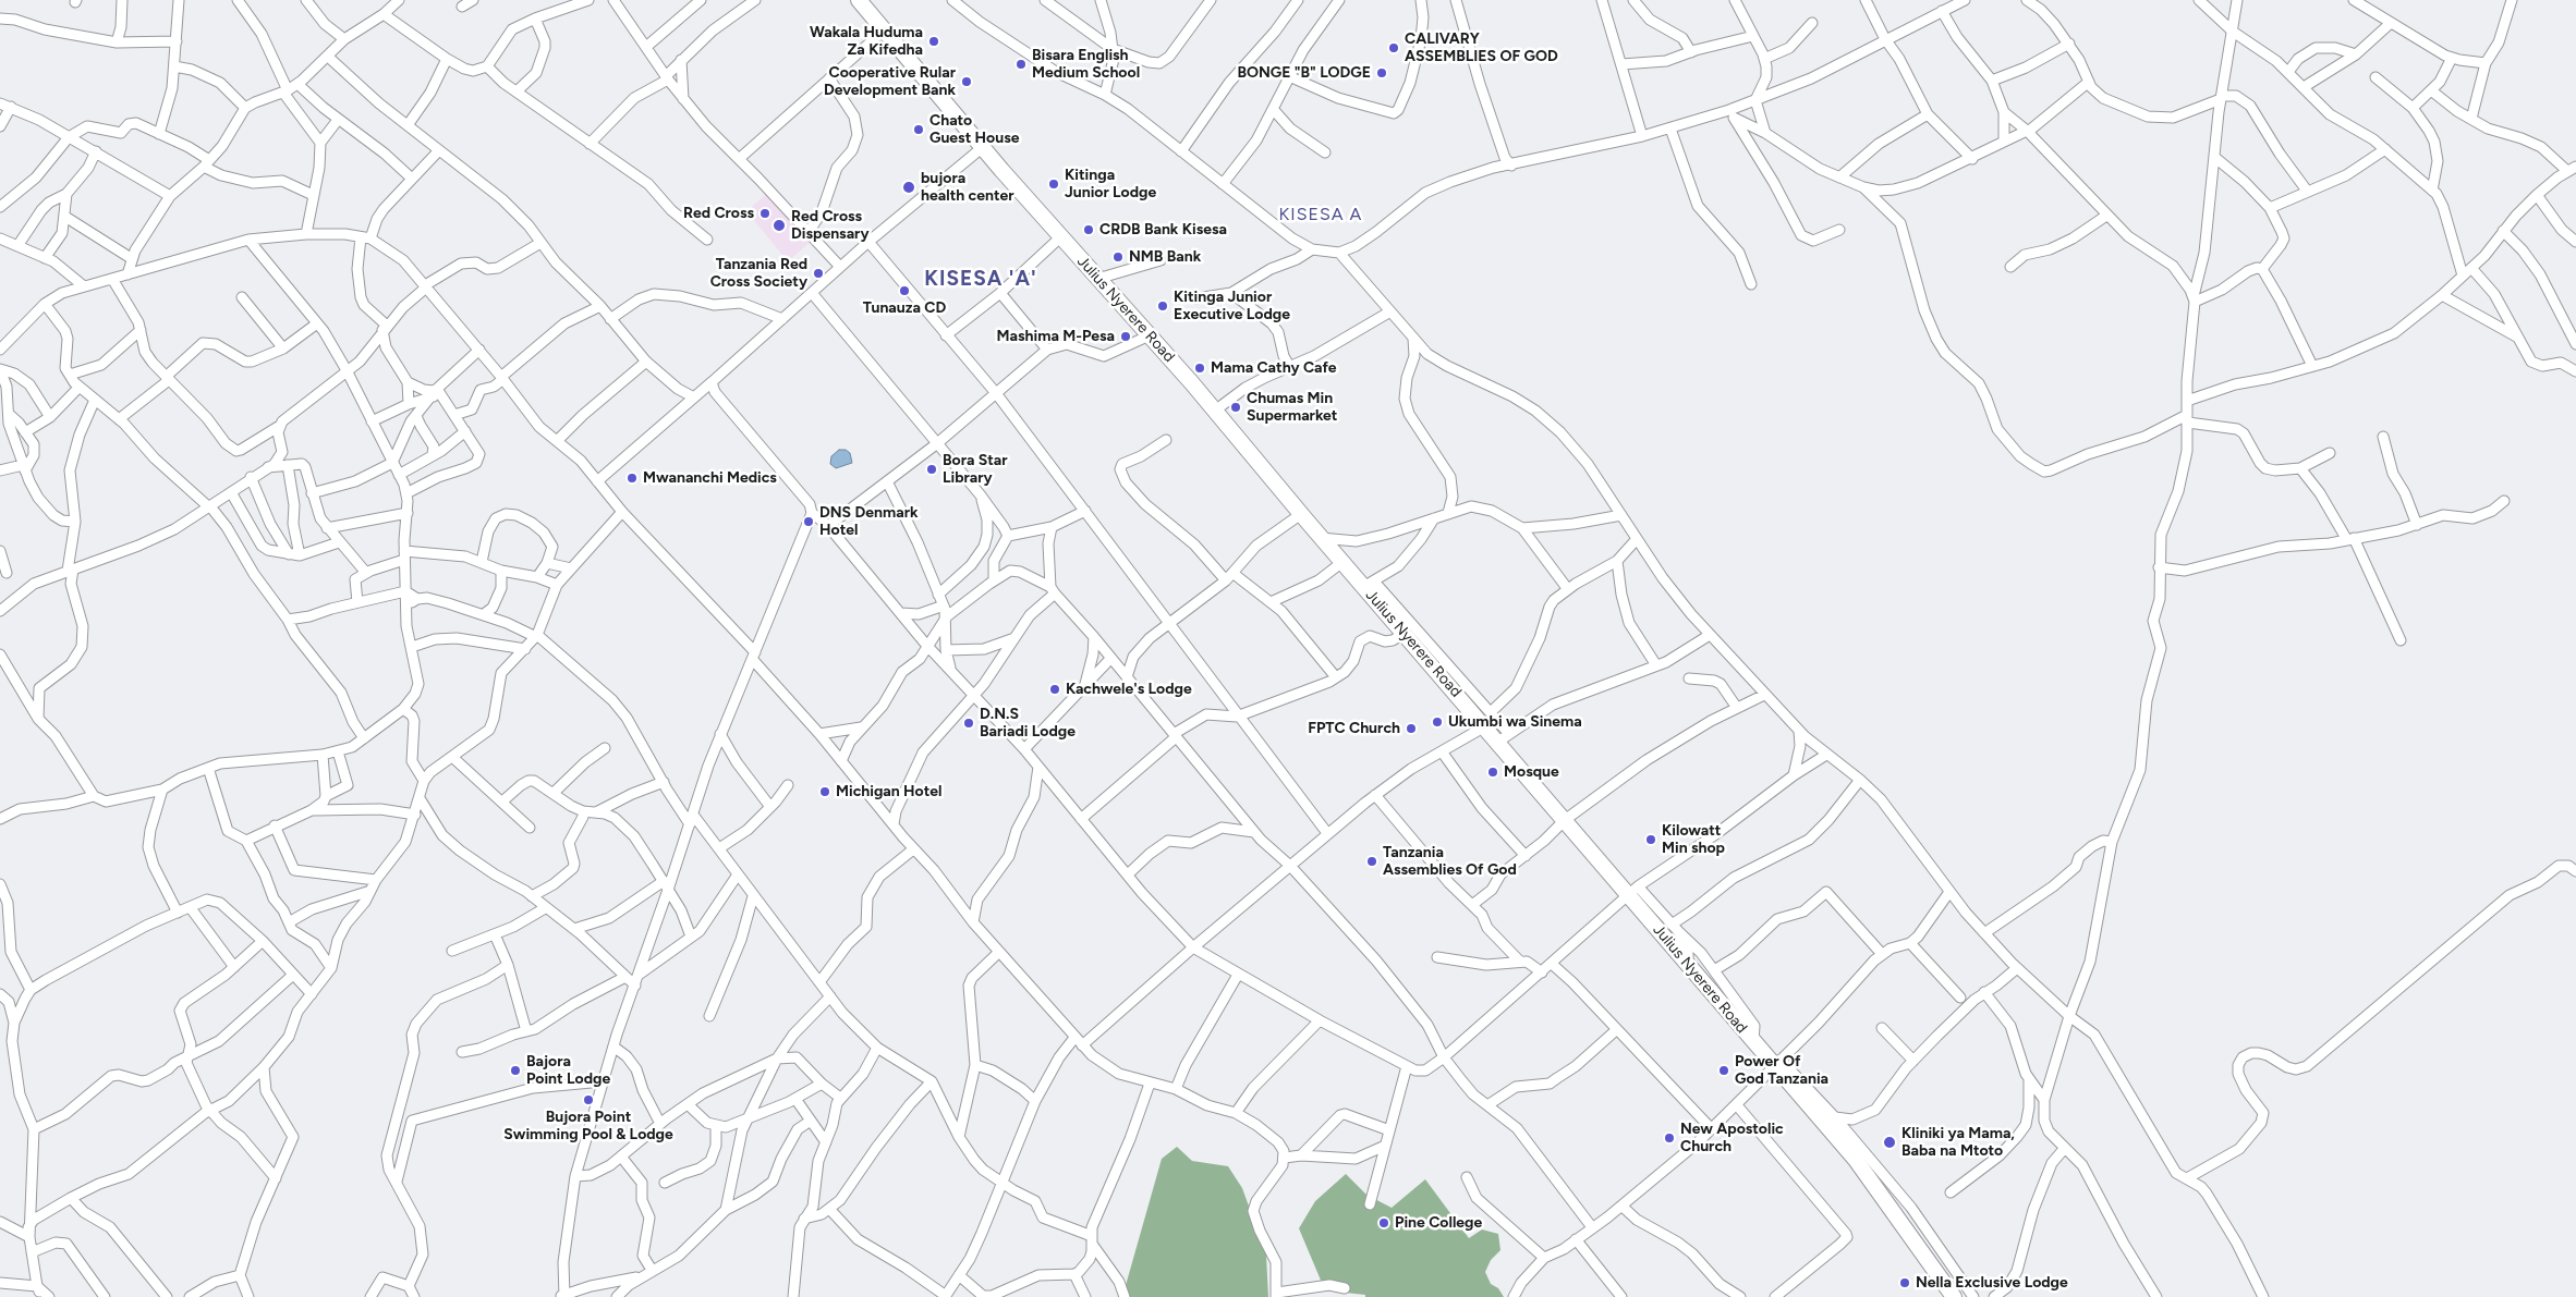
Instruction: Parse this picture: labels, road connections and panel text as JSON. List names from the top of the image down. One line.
{"streets":{"highway":["Julius Nyerere Road"]},"districts":["KISESA A","KISESA 'A'"],"places":["Wakala Huduma Za Kifedha","CALIVARY ASSEMBLIES OF GOD","Bisara English Medium School","BONGE \"B\" LODGE","Cooperative Rular Development Bank","Chato Guest House","Kitinga Junior Lodge","bujora health center","Red Cross","Red Cross Dispensary","CRDB Bank Kisesa","NMB Bank","Tanzania Red Cross Society","Tunauza CD","Kitinga Junior Executive Lodge","Mashima M-Pesa","Mama Cathy Cafe","Chumas Min Supermarket","Bora Star Library","Mwananchi Medics","DNS Denmark Hotel","Kachwele's Lodge","Ukumbi wa Sinema","D.N.S Bariadi Lodge","FPTC Church","Mosque","Michigan Hotel","Kilowatt Min shop","Tanzania Assemblies Of God","Bajora Point Lodge","Power Of God Tanzania","Bujora Point Swimming Pool & Lodge","New Apostolic Church","Kliniki ya Mama, Baba na Mtoto","Pine College","Nella Exclusive Lodge"]}
